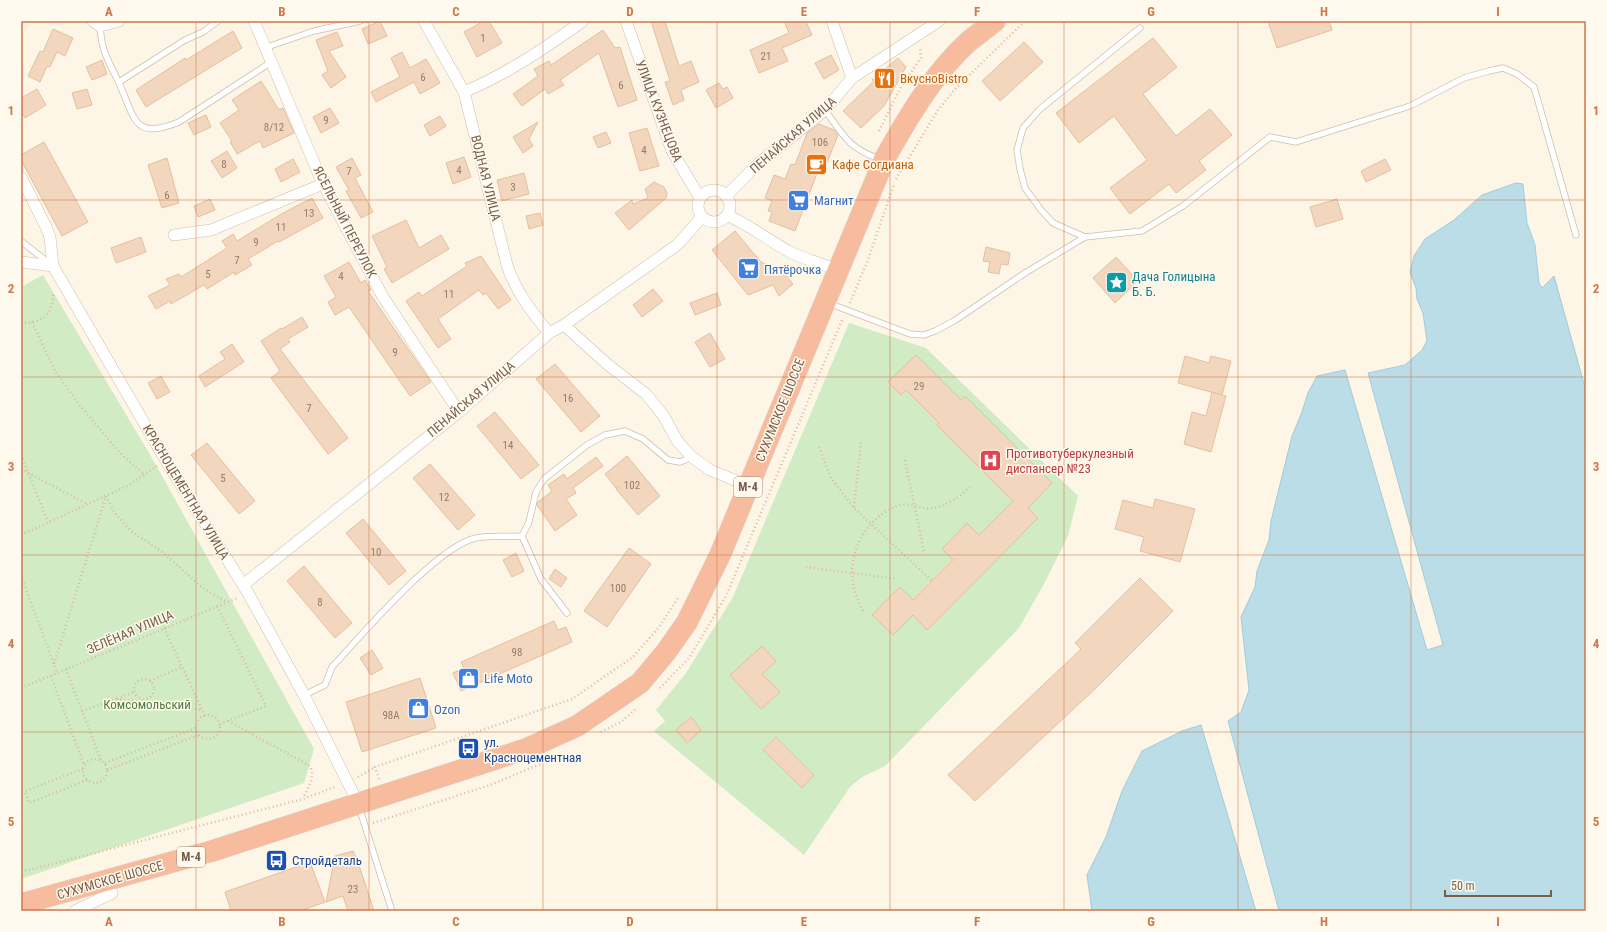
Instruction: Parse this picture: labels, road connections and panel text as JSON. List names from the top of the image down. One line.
{"streets":{"highway":["СУХУМСКОЕ ШОССЕ","М-4"],"street":["УЛИЦА КУЗНЕЦОВА","ПЕНАЙСКАЯ УЛИЦА","ВОДНАЯ УЛИЦА","ЯСЕЛЬНЫЙ ПЕРЕУЛОК","КРАСНОЦЕМЕНТНАЯ УЛИЦА"],"path":["ЗЕЛЁНАЯ УЛИЦА"]},"crossings":[["УЛИЦА КУЗНЕЦОВА","ПЕНАЙСКАЯ УЛИЦА"],["ПЕНАЙСКАЯ УЛИЦА","ВОДНАЯ УЛИЦА"],["ПЕНАЙСКАЯ УЛИЦА","ЯСЕЛЬНЫЙ ПЕРЕУЛОК"],["ПЕНАЙСКАЯ УЛИЦА","КРАСНОЦЕМЕНТНАЯ УЛИЦА"],["ПЕНАЙСКАЯ УЛИЦА","ЗЕЛЁНАЯ УЛИЦА"],["СУХУМСКОЕ ШОССЕ","КРАСНОЦЕМЕНТНАЯ УЛИЦА"],["КРАСНОЦЕМЕНТНАЯ УЛИЦА","ЗЕЛЁНАЯ УЛИЦА"]],"parks":["Комсомольский"],"places":{"restaurant":["ВкусноBistro"],"cafe":["Кафе Согдиана"],"supermarket":["Магнит","Пятёрочка"],"place":["Дача Голицына Б. Б."],"hospital":["Противотуберкулезный диспансер №23"],"shop":["Life Moto","Ozon"],"bus stop":["ул. Красноцементная","Стройдеталь"]},"house_numbers":["1","21","6","6","9","8/12","106","4","8","4","7","3","6","13","11","9","7","5","4","11","9","29","16","7","14","5","102","12","10","100","8","98","98А","23"],"scale_bar":"50 m","grid":{"columns":["A","B","C","D","E","F","G","H","I"],"rows":["1","2","3","4","5"]}}
